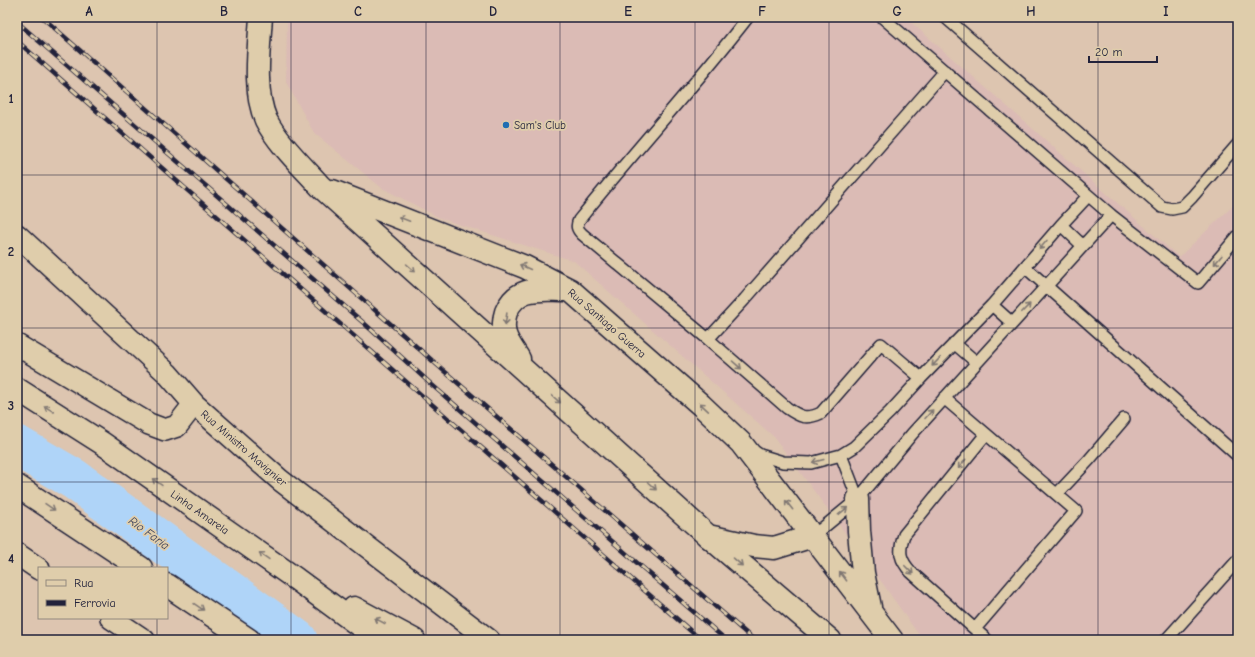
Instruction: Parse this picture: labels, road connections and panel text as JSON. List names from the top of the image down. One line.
{"streets":{"main road":["Rua Santiago Guerra","Linha Amarela"],"street":["Rua Ministro Mavignier"]},"water":["Rio Faria"],"places":["Sam's Club"],"legend":["Rua","Ferrovia"],"scale_bar":"20 m","grid":{"columns":["A","B","C","D","E","F","G","H","I"],"rows":["1","2","3","4"]}}
